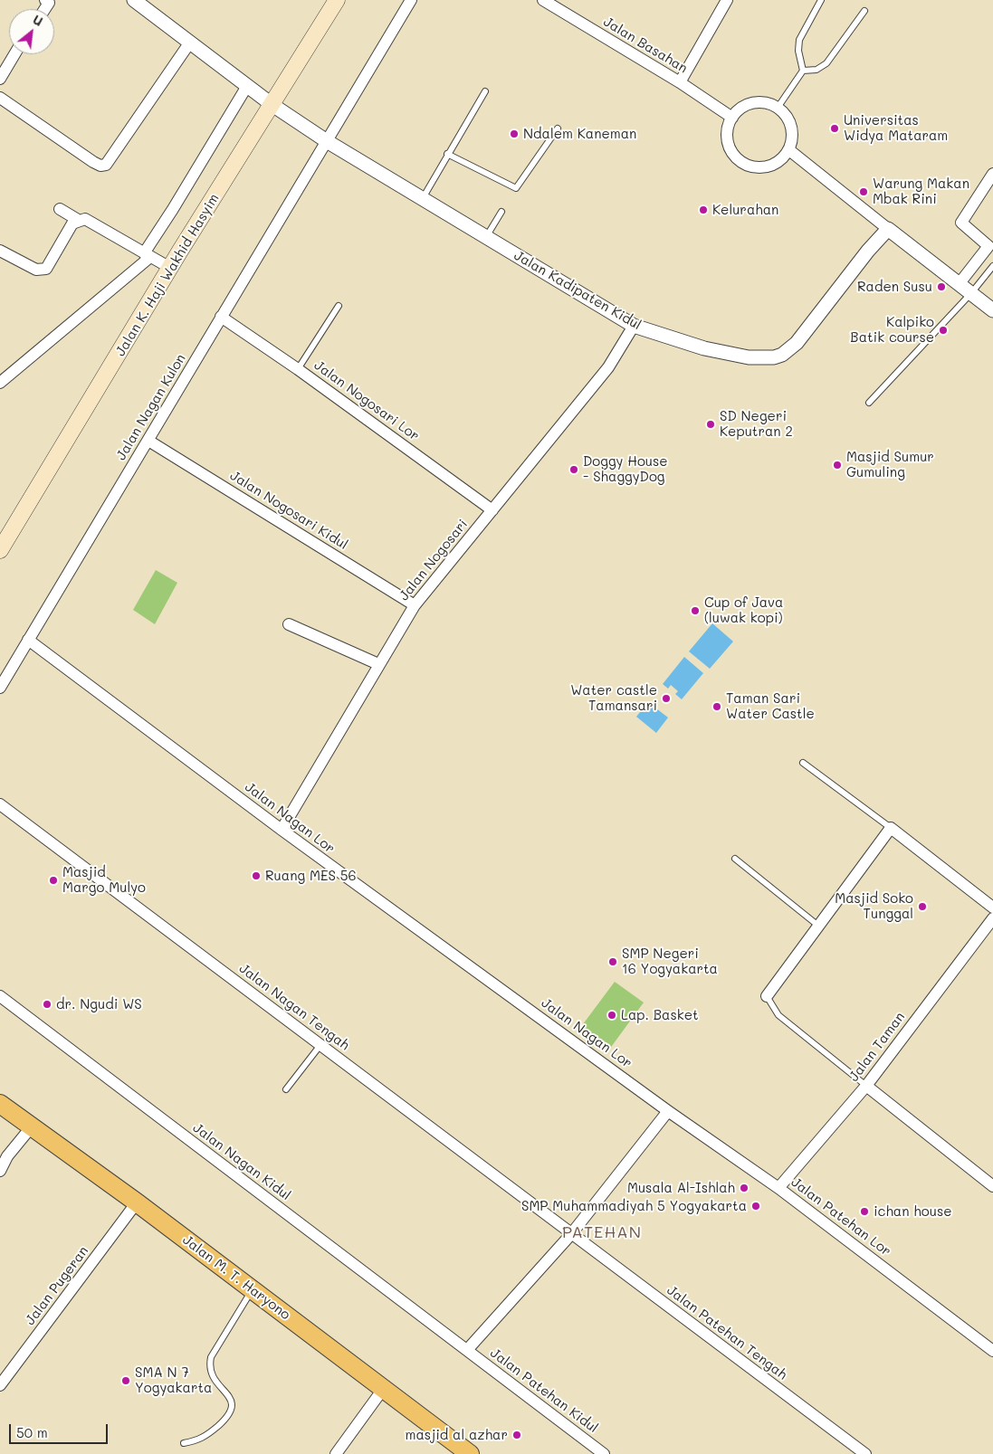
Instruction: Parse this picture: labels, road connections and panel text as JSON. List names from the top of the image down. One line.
{"streets":{"main road":["Jalan K. Haji Wakhid Hasyim","Jalan M. T. Haryono"],"street":["Jalan Basahan","Jalan Kadipaten Kidul","Jalan Nogosari Lor","Jalan Nagan Kulon","Jalan Nogosari Kidul","Jalan Nogosari","Jalan Nagan Lor","Jalan Nagan Tengah","Jalan Taman","Jalan Nagan Kidul","Jalan Patehan Lor","Jalan Pugeran","Jalan Patehan Tengah","Jalan Patehan Kidul"]},"crossings":[["Jalan K. Haji Wakhid Hasyim","Jalan Kadipaten Kidul"],["Jalan Kadipaten Kidul","Jalan Nagan Kulon"],["Jalan Kadipaten Kidul","Jalan Nogosari"],["Jalan Nogosari Lor","Jalan Nagan Kulon"],["Jalan Nogosari Lor","Jalan Nogosari"],["Jalan Nagan Kulon","Jalan Nogosari Kidul"],["Jalan Nagan Kulon","Jalan Nagan Lor"],["Jalan Nogosari Kidul","Jalan Nogosari"],["Jalan Nogosari","Jalan Nagan Lor"],["Jalan Nagan Lor","Jalan Patehan Lor"],["Jalan Nagan Tengah","Jalan Patehan Tengah"],["Jalan Taman","Jalan Patehan Lor"],["Jalan Nagan Kidul","Jalan Patehan Kidul"],["Jalan M. T. Haryono","Jalan Pugeran"]],"districts":["PATEHAN"],"places":["Universitas Widya Mataram","Ndalem Kaneman","Warung Makan Mbak Rini","Kelurahan","Raden Susu","Kalpiko Batik course","SD Negeri Keputran 2","Masjid Sumur Gumuling","Doggy House - ShaggyDog","Cup of Java (luwak kopi)","Water castle Tamansari","Taman Sari Water Castle","Ruang MES 56","Masjid Margo Mulyo","Masjid Soko Tunggal","SMP Negeri 16 Yogyakarta","dr. Ngudi WS","Lap. Basket","Musala Al-Ishlah","SMP Muhammadiyah 5 Yogyakarta","ichan house","SMA N 7 Yogyakarta","masjid al azhar"],"scale_bar":"50 m","north":"top right"}
